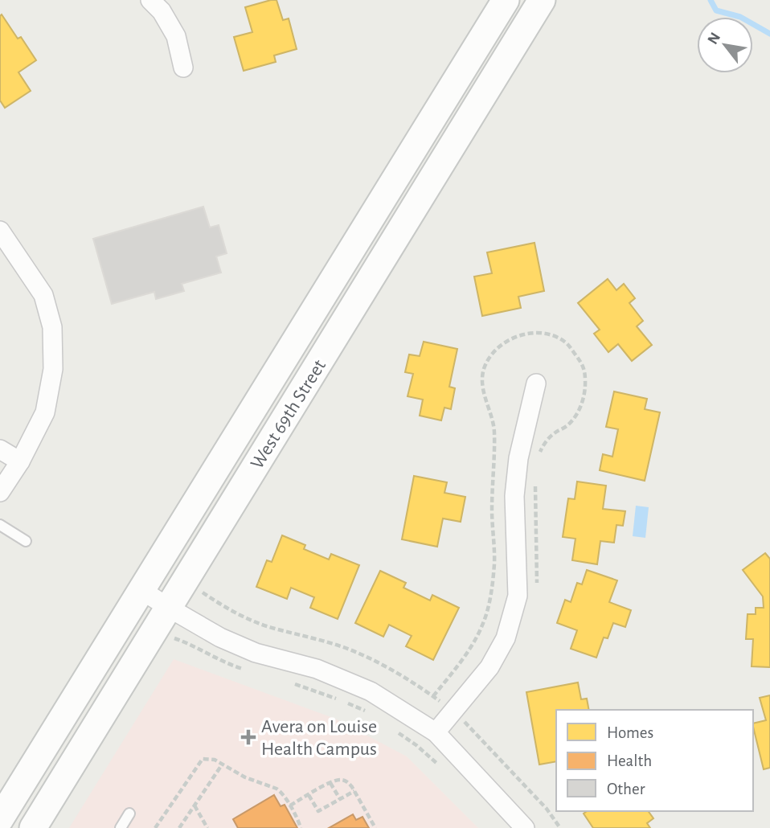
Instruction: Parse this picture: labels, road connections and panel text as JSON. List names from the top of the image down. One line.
{"streets":{"main road":["West 69th Street"]},"places":{"health":["Avera on Louise Health Campus"]},"legend":["Homes","Health","Other"],"north":"top left"}
